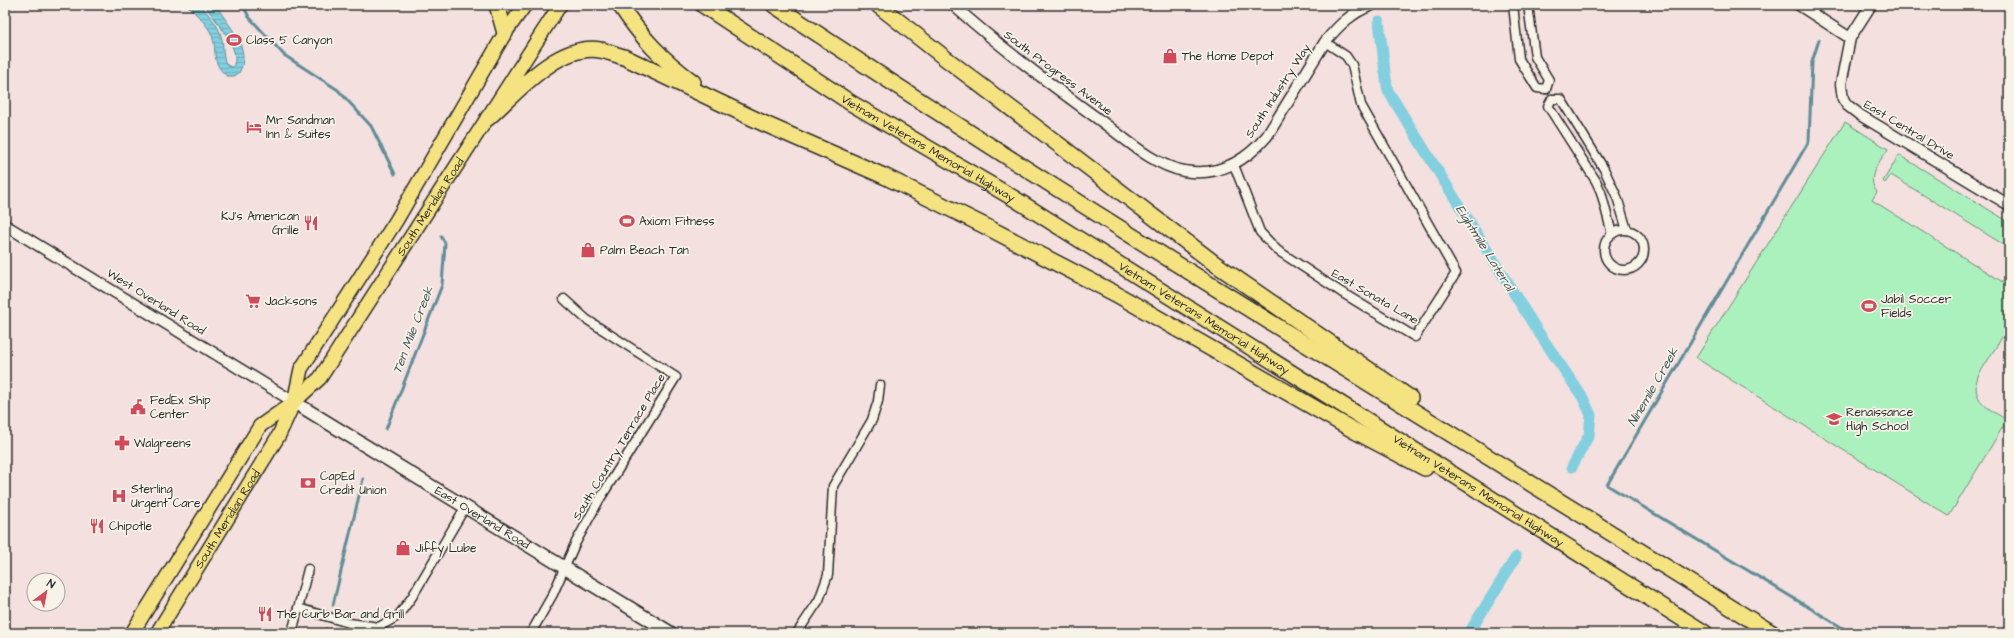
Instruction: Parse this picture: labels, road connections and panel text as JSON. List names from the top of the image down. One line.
{"streets":{"highway":["Vietnam Veterans Memorial Highway"],"main road":["South Meridian Road","East Overland Road"],"street":["South Progress Avenue","South Industry Way","East Central Drive","East Sonata Lane","West Overland Road","South Country Terrace Place"]},"crossings":[["South Progress Avenue","South Industry Way"],["South Industry Way","East Sonata Lane"],["South Meridian Road","West Overland Road"],["South Meridian Road","East Overland Road"],["West Overland Road","East Overland Road"],["South Country Terrace Place","East Overland Road"]],"water":["Eightmile Lateral","Ten Mile Creek","Ninemile Creek"],"places":{"sports":["Class 5 Canyon","Axiom Fitness","Jabil Soccer Fields"],"shop":["The Home Depot","Palm Beach Tan","Jiffy Lube"],"hotel":["Mr Sandman Inn & Suites"],"restaurant":["KJ's American Grille","Chipotle","The Curb Bar and Grill"],"supermarket":["Jacksons"],"public building":["FedEx Ship Center"],"school or university":["Renaissance High School"],"pharmacy":["Walgreens"],"bank":["CapEd Credit Union"],"hospital":["Sterling Urgent Care"]},"north":"top right"}
